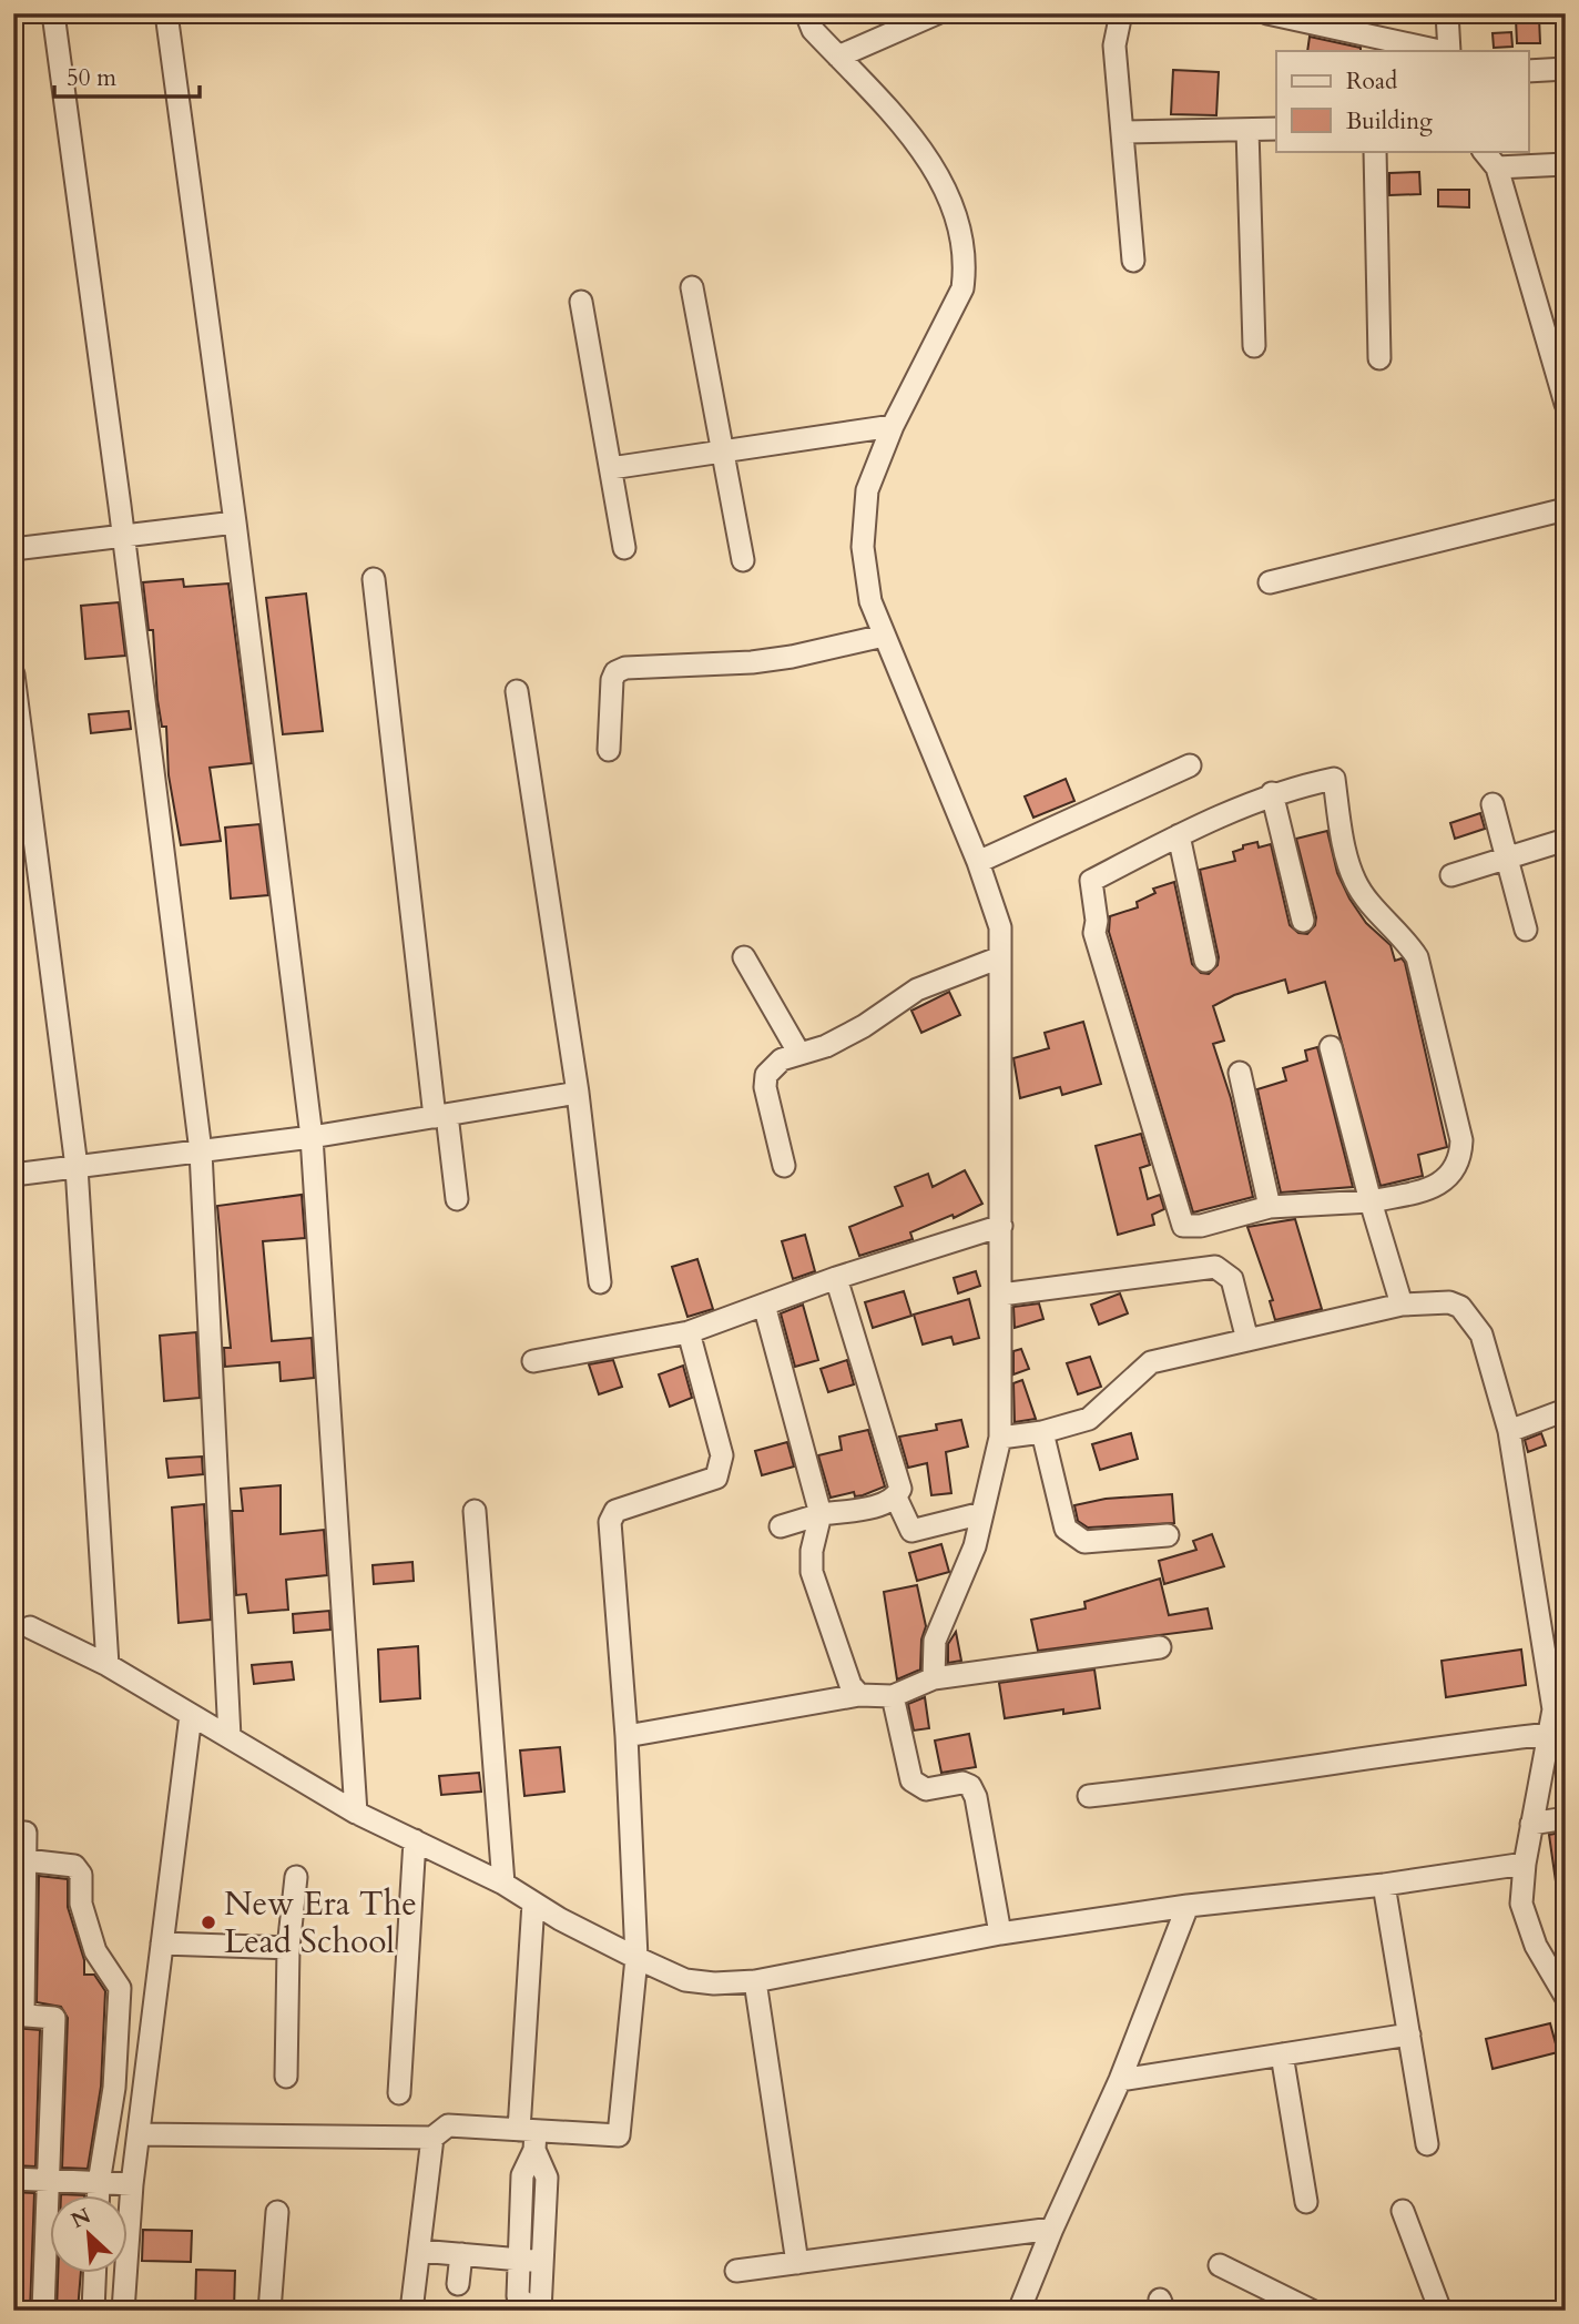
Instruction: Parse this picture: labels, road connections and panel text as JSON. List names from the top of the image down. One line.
{"places":["New Era The Lead School"],"legend":["Road","Building"],"scale_bar":"50 m","north":"top left"}
